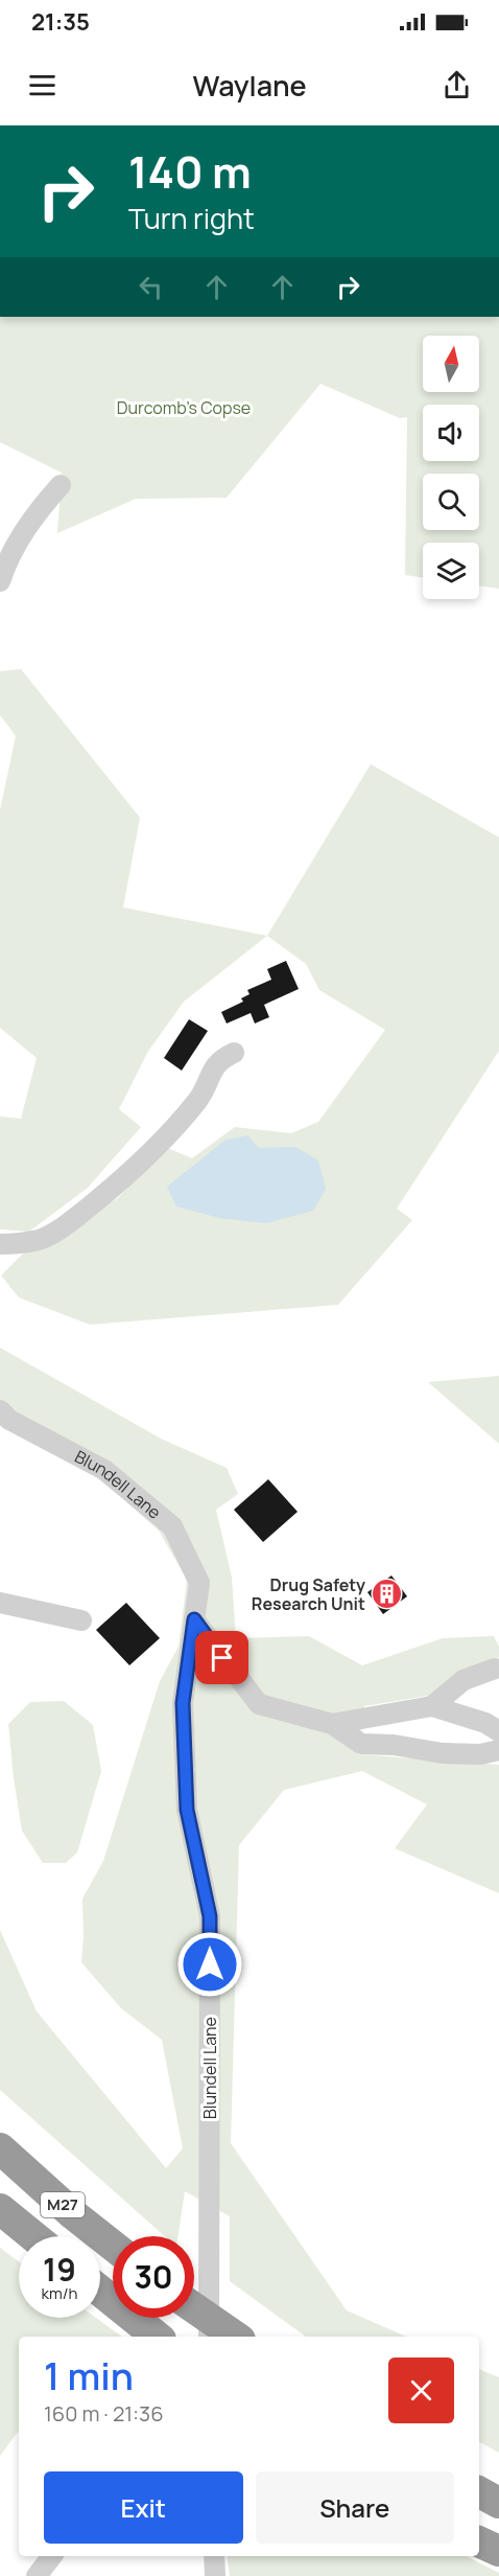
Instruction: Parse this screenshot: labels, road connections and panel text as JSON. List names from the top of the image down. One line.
{"streets":{"highway":["M27"],"street":["Blundell Lane"]},"parks":["Durcomb's Copse"],"places":{"building":["Drug Safety Research Unit"]},"north":"top","page":{"status":"21:35","header":"Waylane","turn":["140 m","Turn right"],"speed":"19 km/h","limit":"30","heading":["1 min","160 m · 21:36"],"buttons":["Exit","Share"]}}
